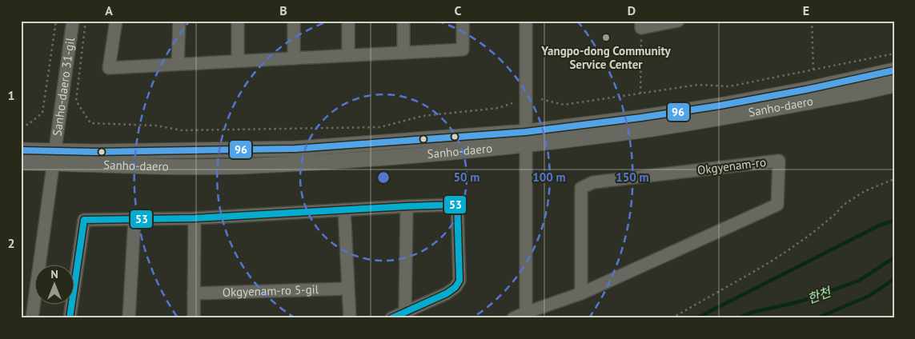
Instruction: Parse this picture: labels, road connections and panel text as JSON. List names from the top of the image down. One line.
{"streets":{"street":["Sanho-daero 31-gil","Sanho-daero","Okgyenam-ro","Okgyenam-ro 5-gil"]},"crossings":[["Sanho-daero 31-gil","Sanho-daero"]],"water":["한천"],"places":["Yangpo-dong Community Service Center"],"lines":["transit line 96","transit line 53"],"north":"top","grid":{"columns":["A","B","C","D","E"],"rows":["1","2"]},"rings":["50 m","100 m","150 m"]}
